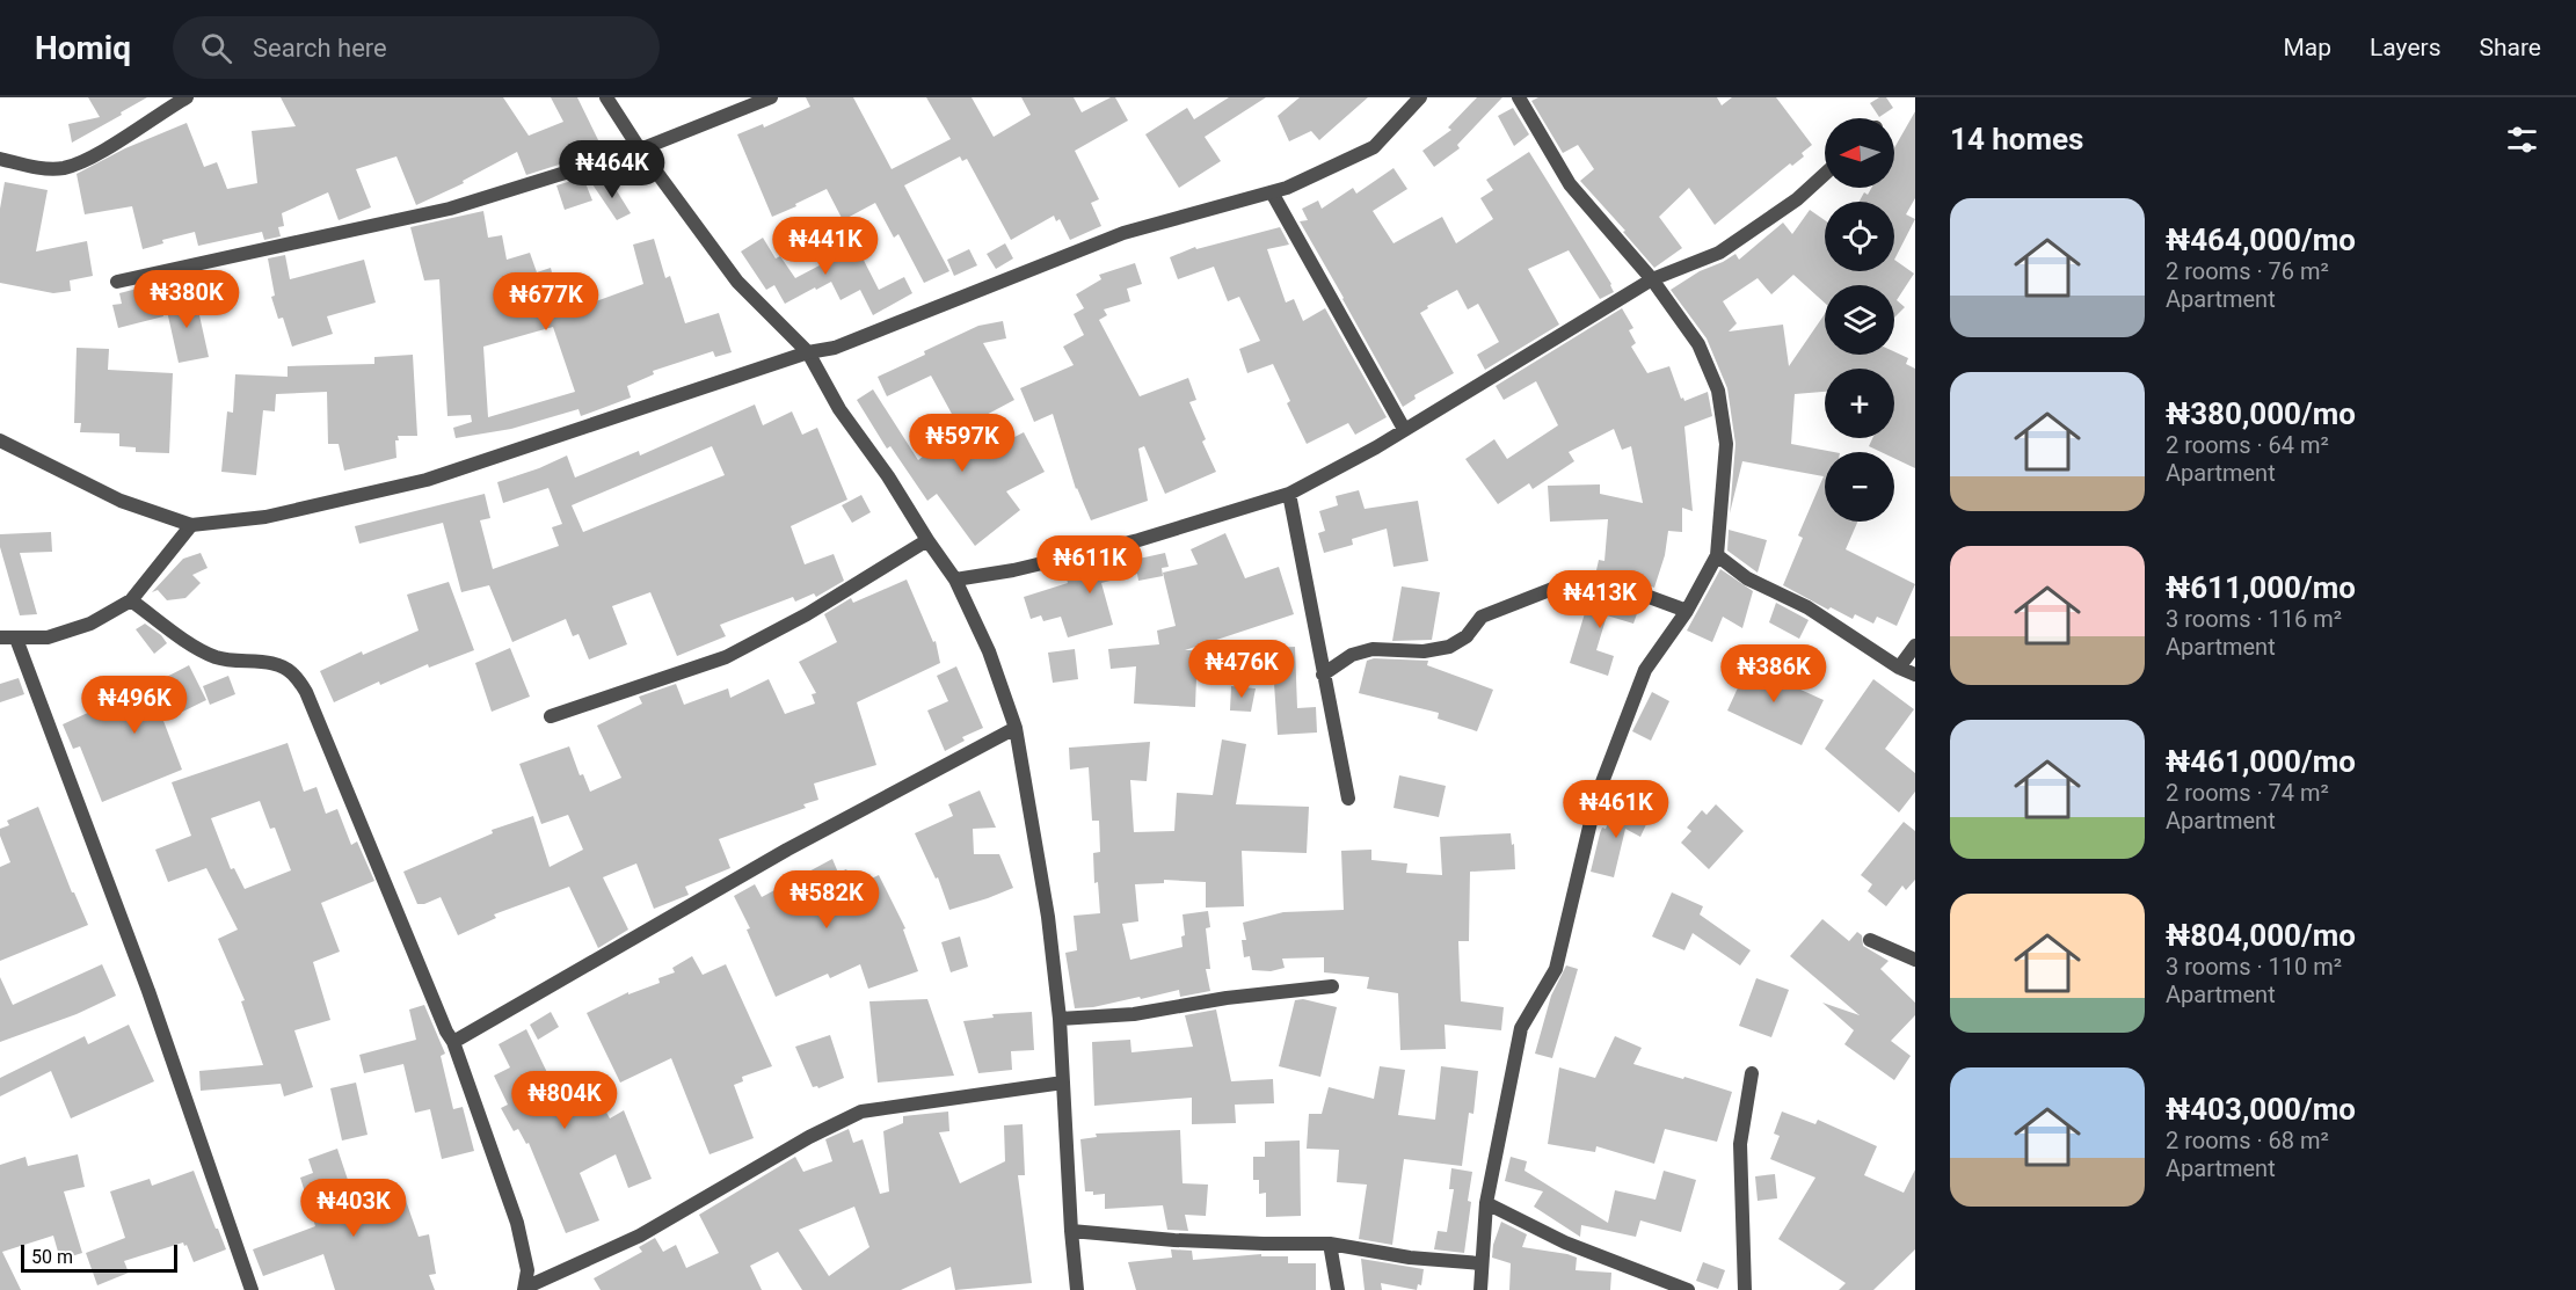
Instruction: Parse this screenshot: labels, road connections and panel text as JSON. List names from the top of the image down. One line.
{"scale_bar":"50 m","north":"left","page":{"header":"Homiq","search":"Search here","nav":["Map","Layers","Share"],"heading":"14 homes","map_buttons":["+","−"],"price":["₦464K","₦441K","₦380K","₦677K","₦597K","₦611K","₦413K","₦476K","₦386K","₦496K","₦461K","₦582K","₦804K","₦403K"],"list":[{"name":"₦464,000/mo","note":"2 rooms · 76 m² · Apartment"},{"name":"₦380,000/mo","note":"2 rooms · 64 m² · Apartment"},{"name":"₦611,000/mo","note":"3 rooms · 116 m² · Apartment"},{"name":"₦461,000/mo","note":"2 rooms · 74 m² · Apartment"},{"name":"₦804,000/mo","note":"3 rooms · 110 m² · Apartment"},{"name":"₦403,000/mo","note":"2 rooms · 68 m² · Apartment"}],"scale":"50 m"}}
